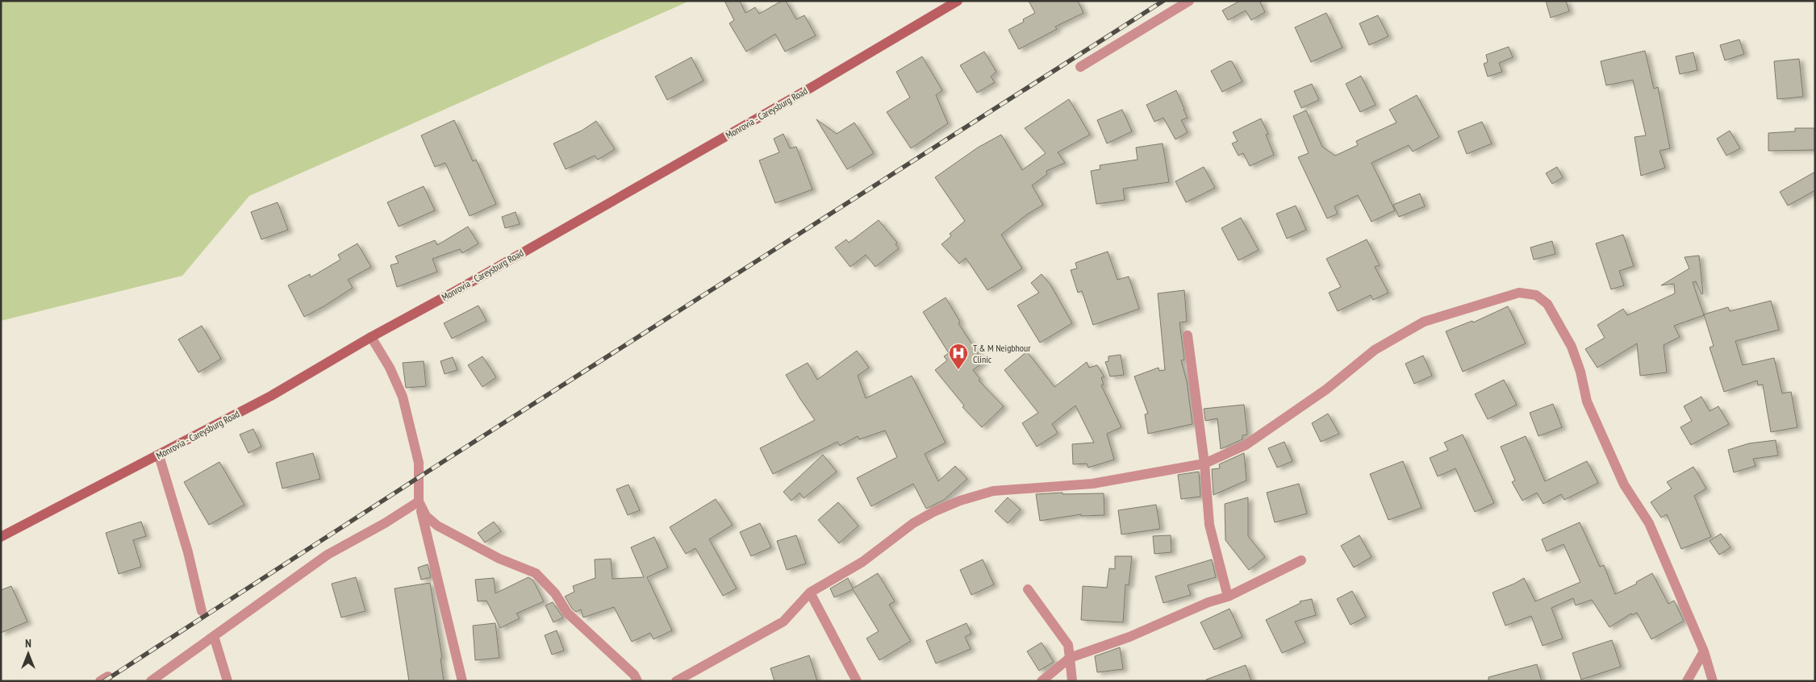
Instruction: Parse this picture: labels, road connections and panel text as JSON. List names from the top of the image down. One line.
{"streets":{"main road":["Monrovia - Careysburg Road"]},"places":{"hospital":["T & M Neigbhour Clinic"]},"north":"top"}
